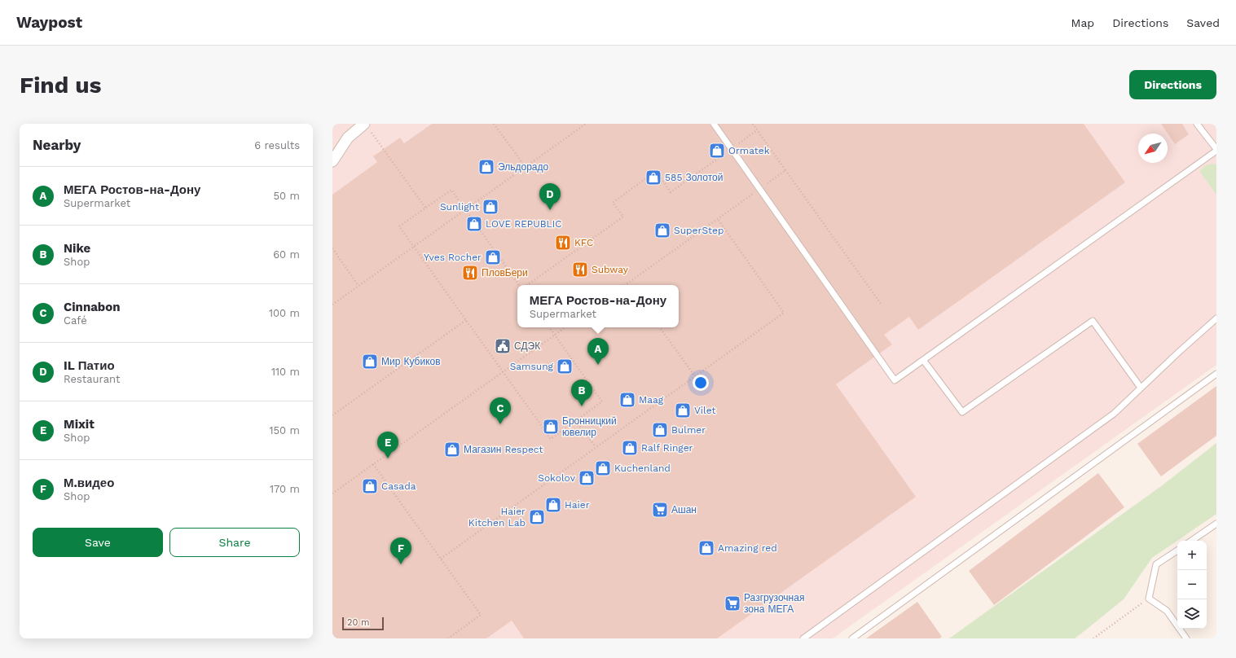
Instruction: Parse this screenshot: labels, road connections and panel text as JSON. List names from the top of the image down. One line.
{"places":{"shop":["Ormatek","Эльдорадо","585 Золотой","Sunlight","LOVE REPUBLIC","SuperStep","Yves Rocher","Мир Кубиков","Samsung","Maag","Vilet","Бронницкий ювелир","Bulmer","Ralf Ringer","Магазин Respect","Kuchenland","Sokolov","Casada","Haier","Haier Kitchen Lab","Amazing red"],"restaurant":["KFC","Subway","ПловБери"],"public building":["СДЭК"],"supermarket":["Ашан","Разгрузочная зона МЕГА"]},"scale_bar":"20 m","north":"bottom left","page":{"header":"Waypost","nav":["Map","Directions","Saved"],"buttons":["Directions",["Save","Share"]],"title":"Find us","heading":["Nearby","6 results"],"list":[{"mark":"A","name":"МЕГА Ростов-на-Дону","note":"Supermarket","value":"50 m"},{"mark":"B","name":"Nike","note":"Shop","value":"60 m"},{"mark":"C","name":"Cinnabon","note":"Café","value":"100 m"},{"mark":"D","name":"IL Патио","note":"Restaurant","value":"110 m"},{"mark":"E","name":"Mixit","note":"Shop","value":"150 m"},{"mark":"F","name":"М.видео","note":"Shop","value":"170 m"}],"pins":["D","A","B","C","E","F"],"popup":["МЕГА Ростов-на-Дону","Supermarket"],"map_buttons":["+","−"],"scale":"20 m"}}
